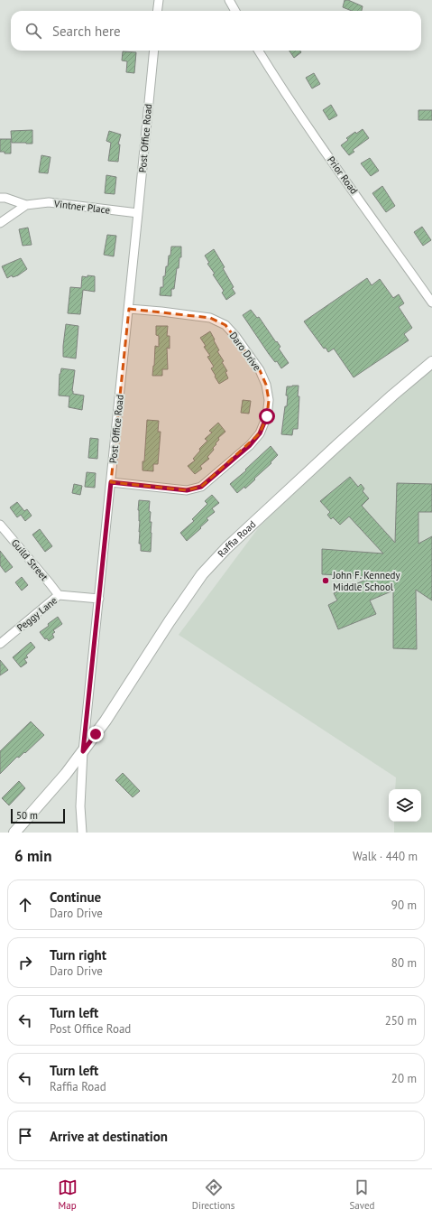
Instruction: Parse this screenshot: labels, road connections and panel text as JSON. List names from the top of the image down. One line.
{"streets":{"main road":["Raffia Road"],"street":["Post Office Road","Prior Road","Vintner Place","Daro Drive","Guild Street","Peggy Lane"]},"crossings":[["Post Office Road","Vintner Place"],["Post Office Road","Daro Drive"],["Post Office Road","Raffia Road"],["Post Office Road","Peggy Lane"],["Guild Street","Peggy Lane"]],"places":["John F. Kennedy Middle School"],"scale_bar":"50 m","page":{"search":"Search here","scale":"50 m","heading":["6 min","Walk · 440 m"],"list":[["Continue","Daro Drive","90 m"],["Turn right","Daro Drive","80 m"],["Turn left","Post Office Road","250 m"],["Turn left","Raffia Road","20 m"],"Arrive at destination"],"nav":["Map","Directions","Saved"]}}
